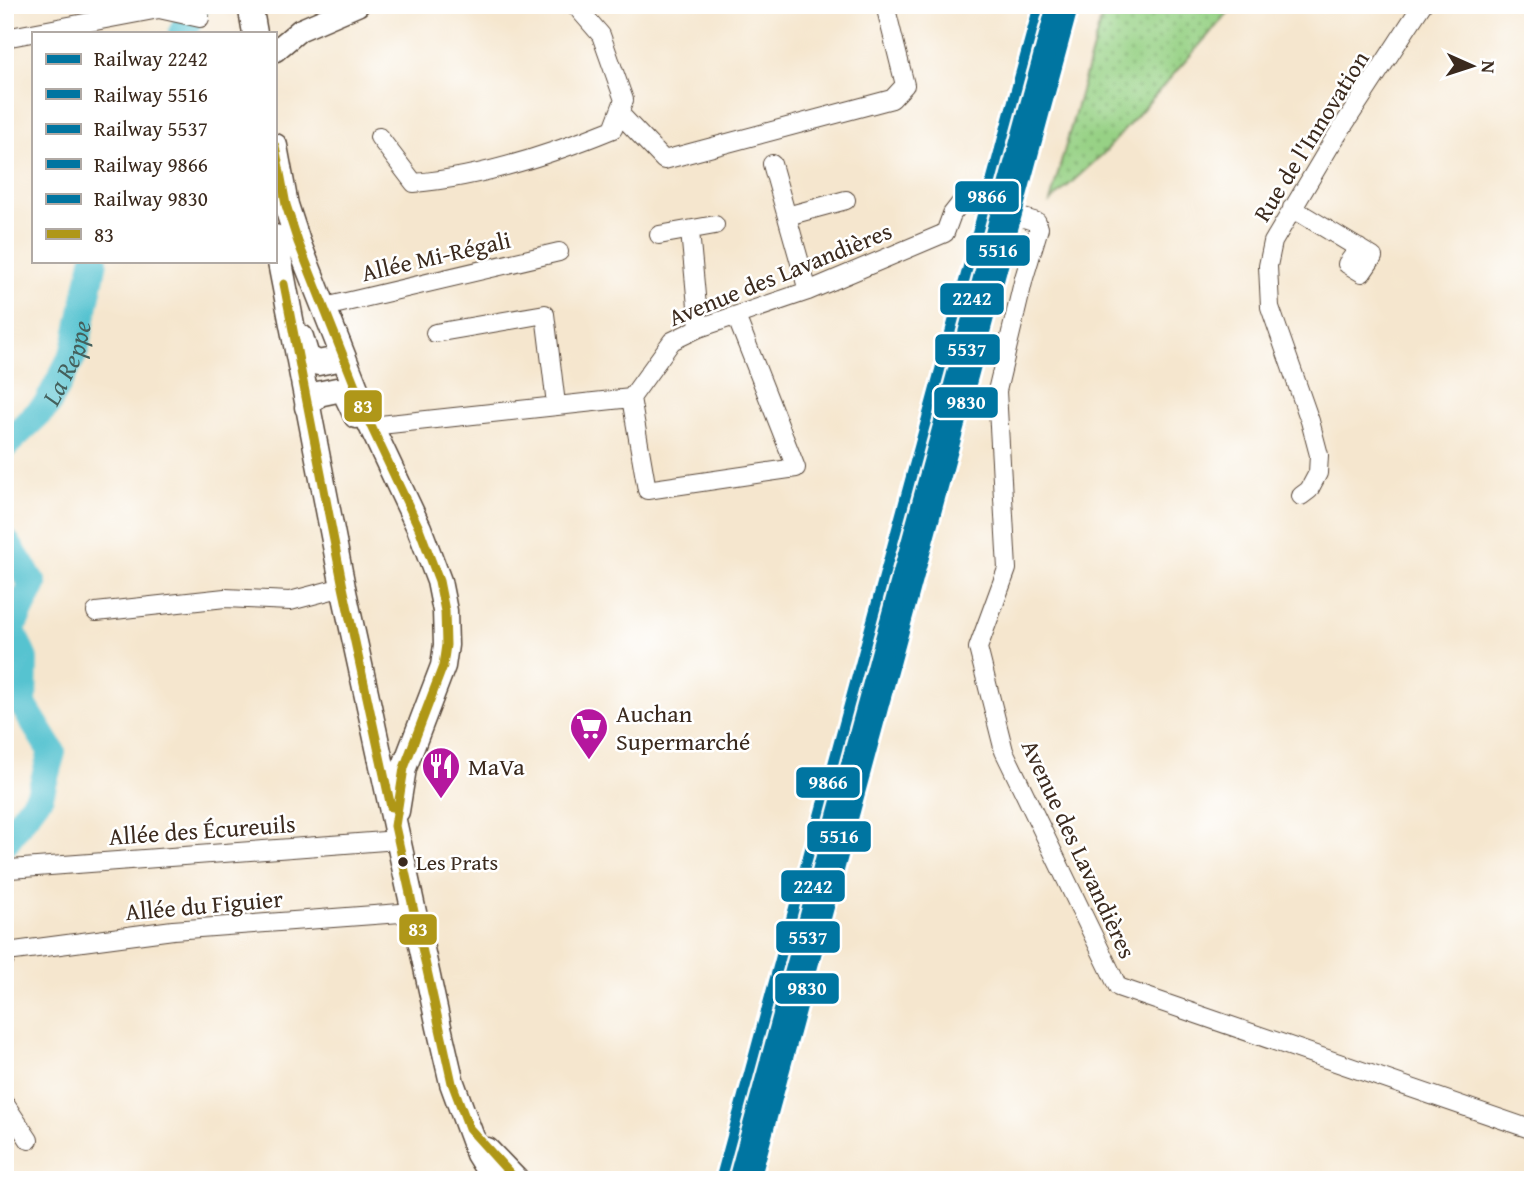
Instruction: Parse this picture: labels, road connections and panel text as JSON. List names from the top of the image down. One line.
{"streets":{"street":["Rue de l'Innovation","Allée Mi-Régali","Avenue des Lavandières","Allée des Écureuils","Allée du Figuier"]},"water":["La Reppe"],"places":{"supermarket":["Auchan Supermarché"],"restaurant":["MaVa"],"other":["Les Prats"]},"lines":["rail line 2242","rail line 5537","rail line 9866","rail line 5516","rail line 9830","transit line 83"],"legend":["Railway 2242","Railway 5516","Railway 5537","Railway 9866","Railway 9830","83"],"north":"right"}
